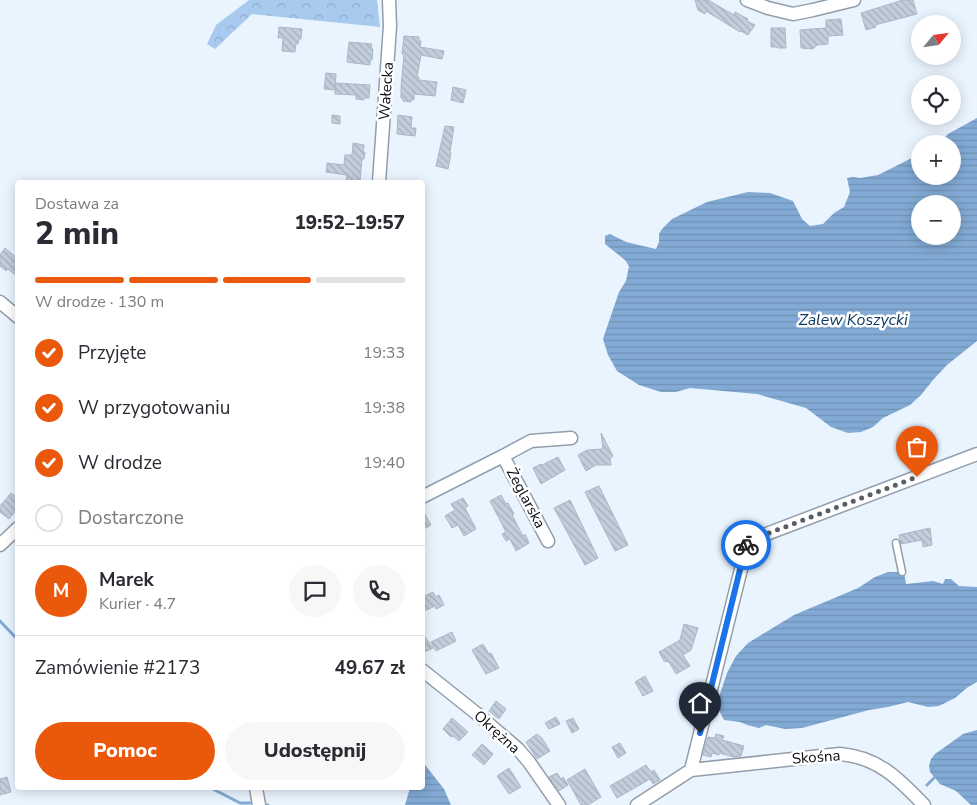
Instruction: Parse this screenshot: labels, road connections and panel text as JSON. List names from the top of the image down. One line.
{"streets":{"street":["Wałecka","Żeglarska","Okrężna","Skośna"]},"water":["Zalew Koszycki"],"north":"top right","page":{"map_buttons":["+","−"],"heading":["2 min","Dostawa za","19:52–19:57"],"panel":["Marek","Kurier · 4.7","Zamówienie #2173","49.67 zł"],"bar":"W drodze · 130 m","list":[["Przyjęte","19:33"],["W przygotowaniu","19:38"],["W drodze","19:40"],"Dostarczone"],"round":"M","buttons":["Pomoc","Udostępnij"]}}
